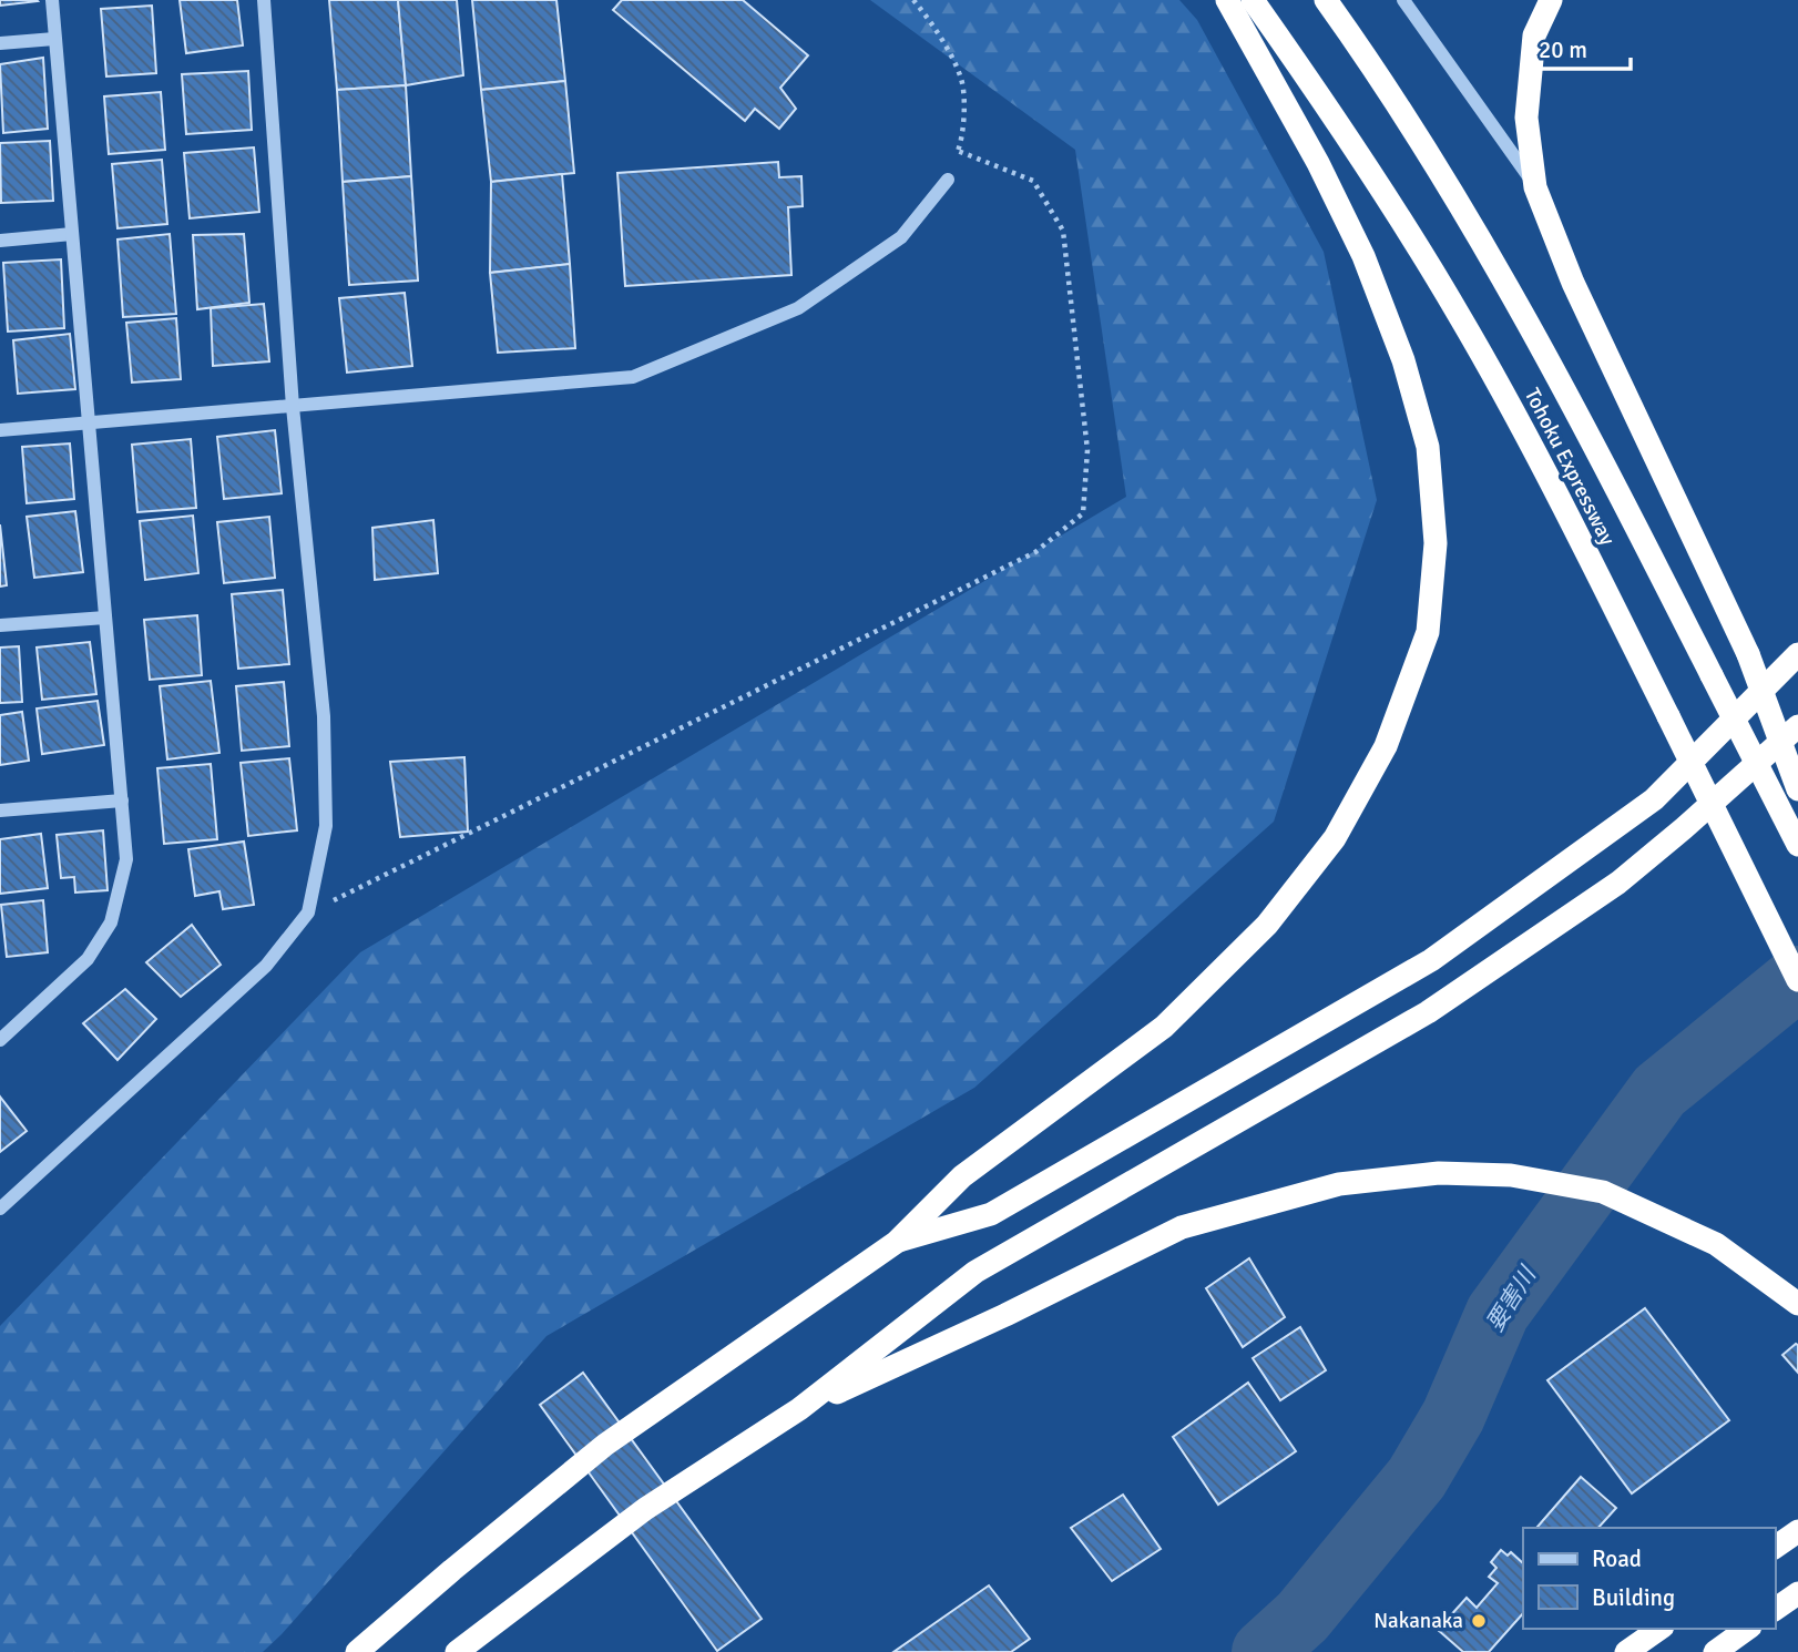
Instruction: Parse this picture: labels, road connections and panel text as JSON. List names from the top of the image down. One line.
{"streets":{"highway":["Tohoku Expressway"]},"water":["要害川"],"places":["Nakanaka"],"legend":["Road","Building"],"scale_bar":"20 m"}
